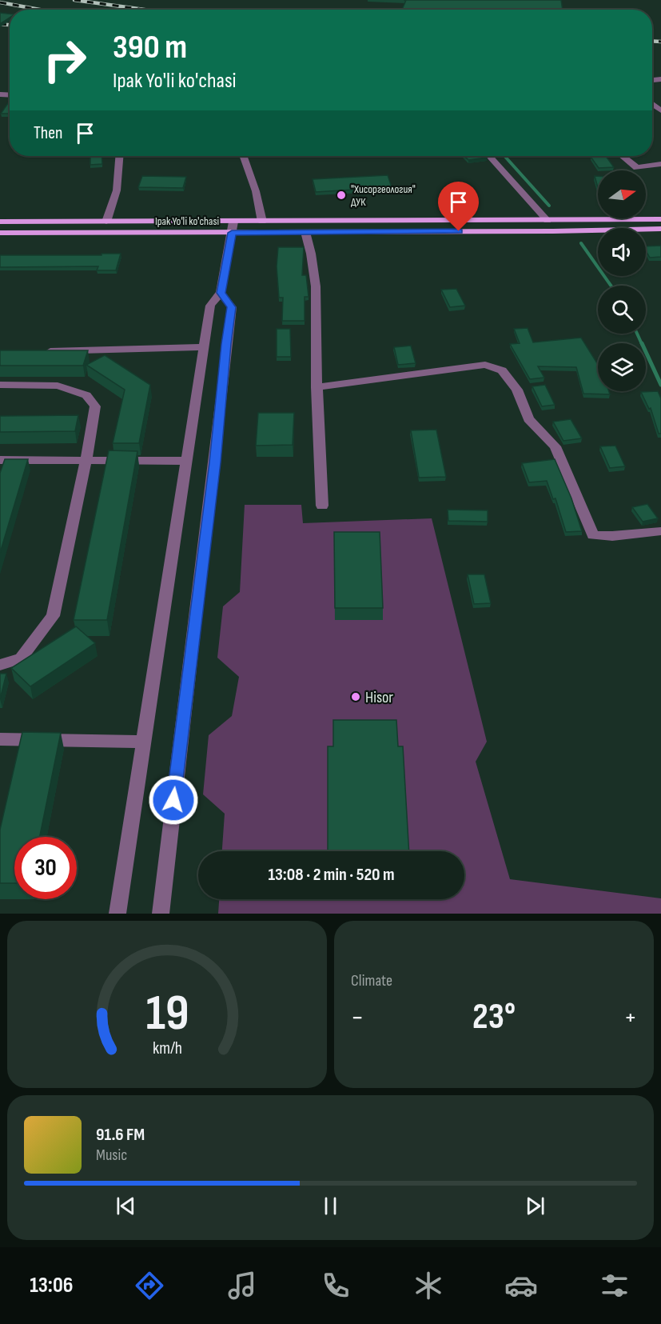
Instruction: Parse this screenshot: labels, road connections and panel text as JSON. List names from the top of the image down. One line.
{"streets":{"main road":["Ipak Yo'li ko'chasi"]},"places":["\"Хисоргеология\" ДУК","Hisor"],"north":"right","page":{"turn":["390 m","Ipak Yo'li ko'chasi"],"then":"Then","limit":"30","trip":"13:08 · 2 min · 520 m","tile":"Climate","heat":["−","23°","+"],"song":["91.6 FM","Music"],"tabs":"13:06","gauge":["19","km/h"]}}
